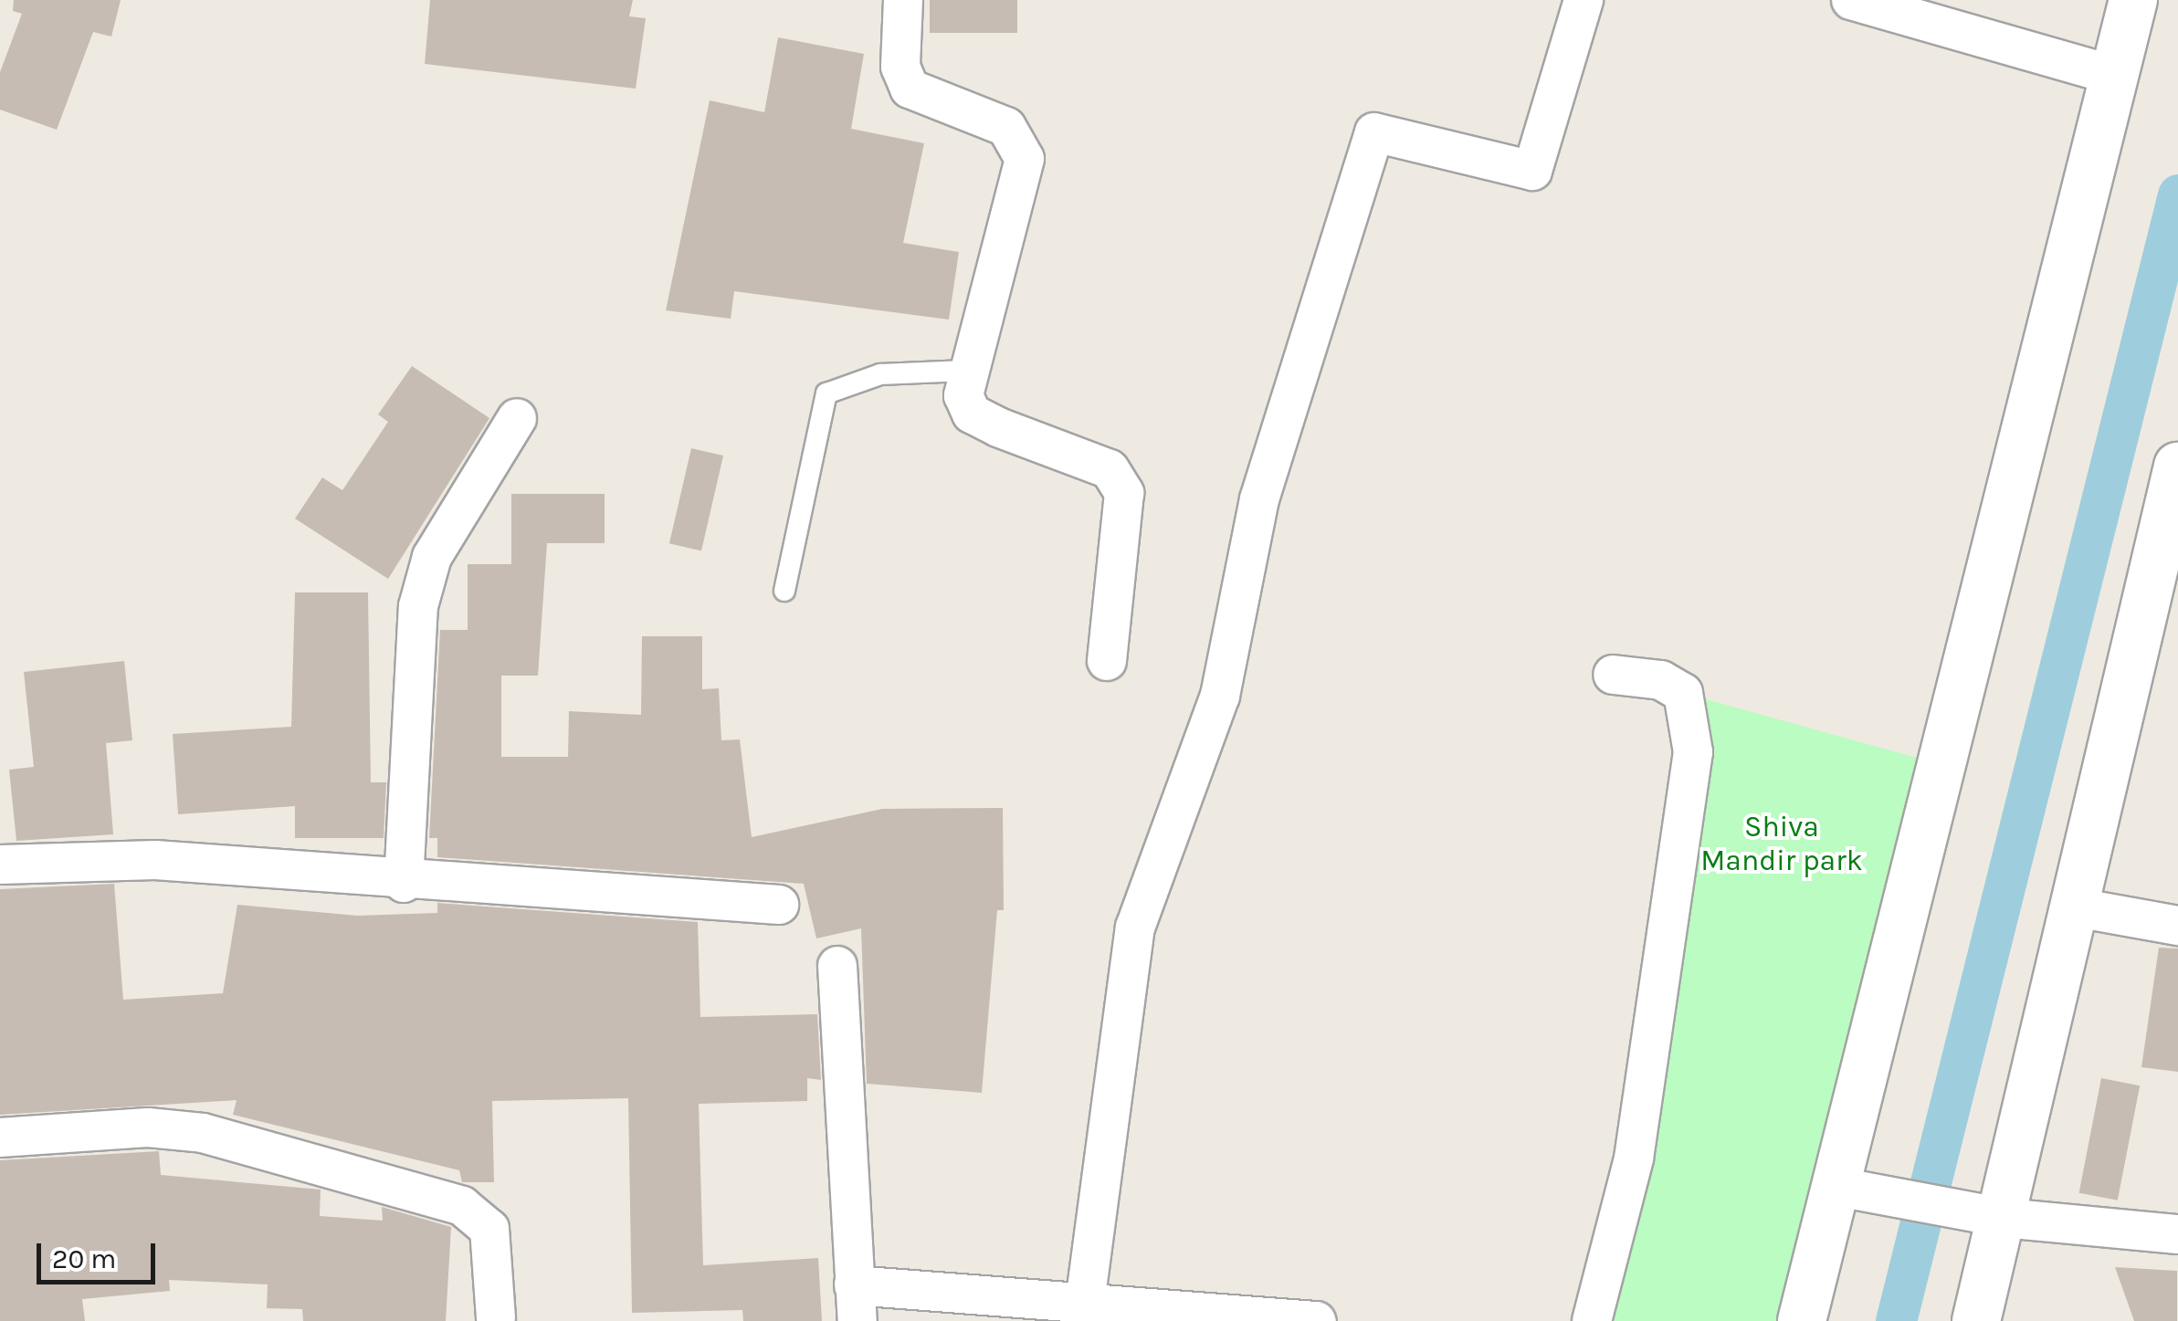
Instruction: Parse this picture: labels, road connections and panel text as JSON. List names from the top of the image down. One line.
{"parks":["Shiva Mandir park"],"scale_bar":"20 m"}
